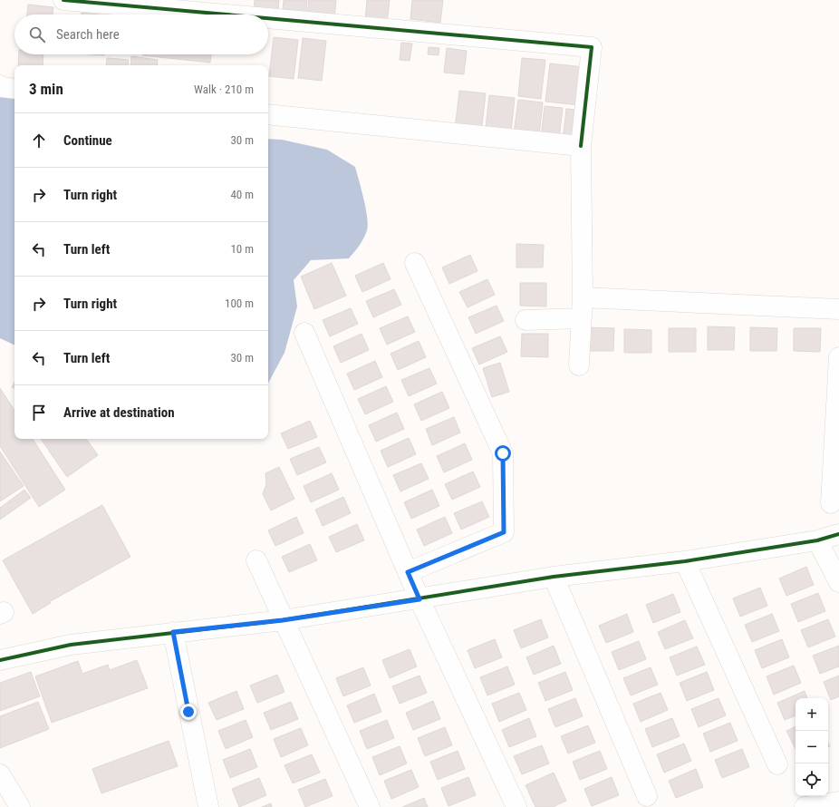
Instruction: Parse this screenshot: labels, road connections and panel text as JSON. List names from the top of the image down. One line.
{"page":{"search":"Search here","heading":["3 min","Walk · 210 m"],"list":[["Continue","30 m"],["Turn right","40 m"],["Turn left","10 m"],["Turn right","100 m"],["Turn left","30 m"],"Arrive at destination"],"map_buttons":["+","−"]}}
